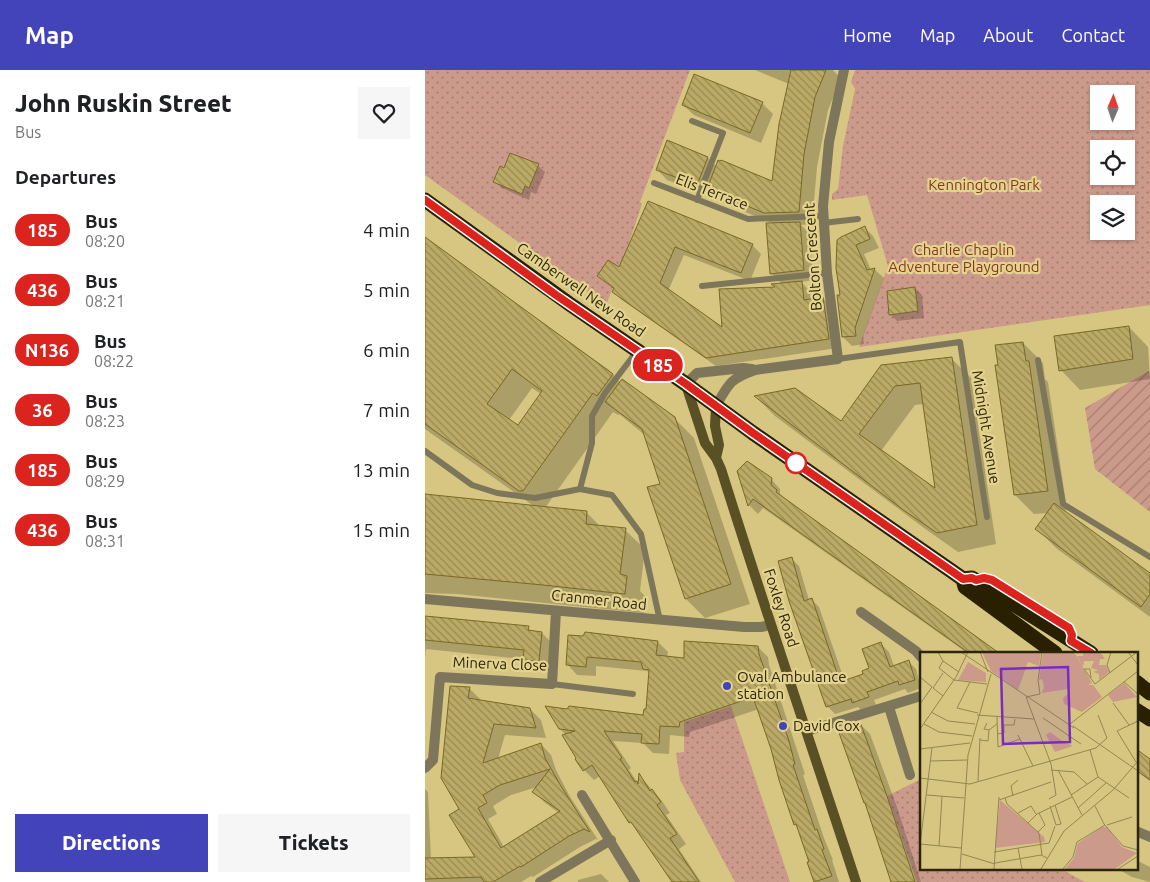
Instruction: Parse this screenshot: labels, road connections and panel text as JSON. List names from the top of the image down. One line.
{"streets":{"highway":["Camberwell New Road"],"street":["Bolton Crescent","Cranmer Road","Foxley Road","Minerva Close"],"lane":["Elis Terrace","Midnight Avenue"]},"crossings":[["Elis Terrace","Bolton Crescent"],["Bolton Crescent","Midnight Avenue"],["Camberwell New Road","Foxley Road"],["Cranmer Road","Foxley Road"],["Cranmer Road","Minerva Close"]],"parks":["Kennington Park","Charlie Chaplin Adventure Playground"],"places":["Oval Ambulance station","David Cox"],"lines":["bus line 185"],"north":"top","page":{"header":"Map","nav":["Home","Map","About","Contact"],"heading":[["John Ruskin Street","Bus"],"Departures"],"on_map":"185","list":[{"mark":"185","name":"Bus","note":"08:20","value":"4 min"},{"mark":"436","name":"Bus","note":"08:21","value":"5 min"},{"mark":"N136","name":"Bus","note":"08:22","value":"6 min"},{"mark":"36","name":"Bus","note":"08:23","value":"7 min"},{"mark":"185","name":"Bus","note":"08:29","value":"13 min"},{"mark":"436","name":"Bus","note":"08:31","value":"15 min"}],"buttons":["Directions","Tickets"]}}
